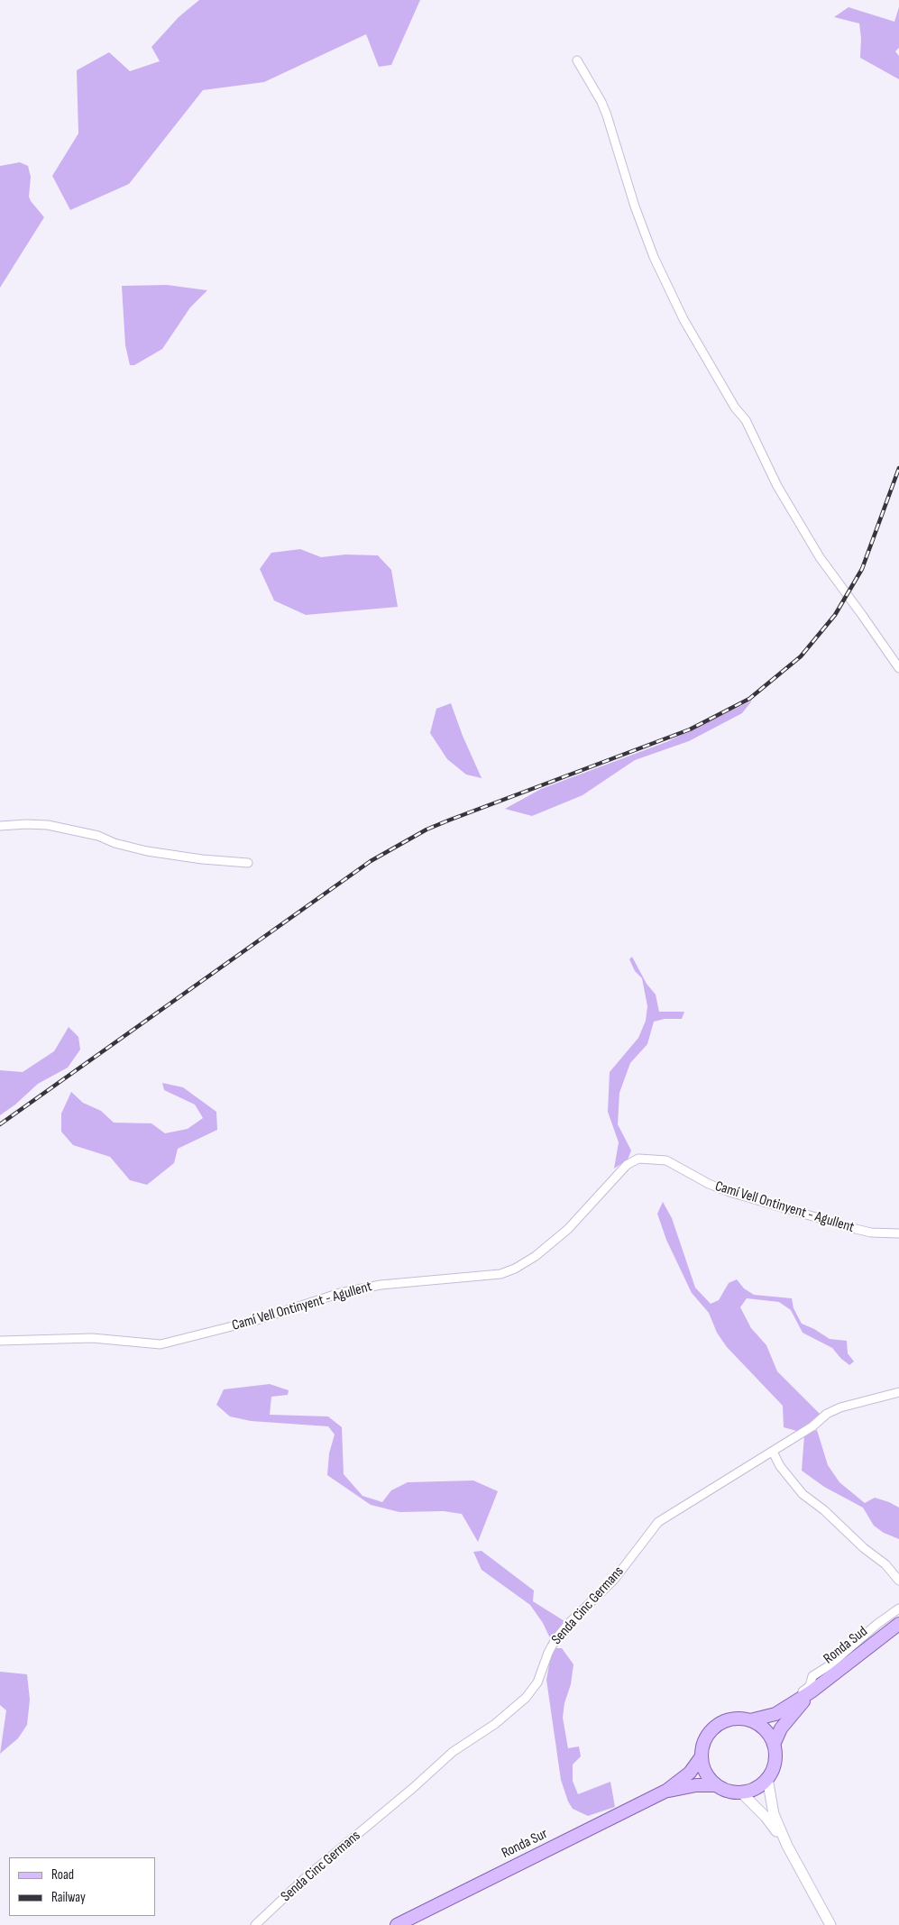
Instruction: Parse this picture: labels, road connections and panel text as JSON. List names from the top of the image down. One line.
{"streets":{"main road":["Ronda Sud","Ronda Sur"],"street":["Camí Vell Ontinyent - Agullent","Senda Cinc Germans"]},"legend":["Road","Railway"]}
